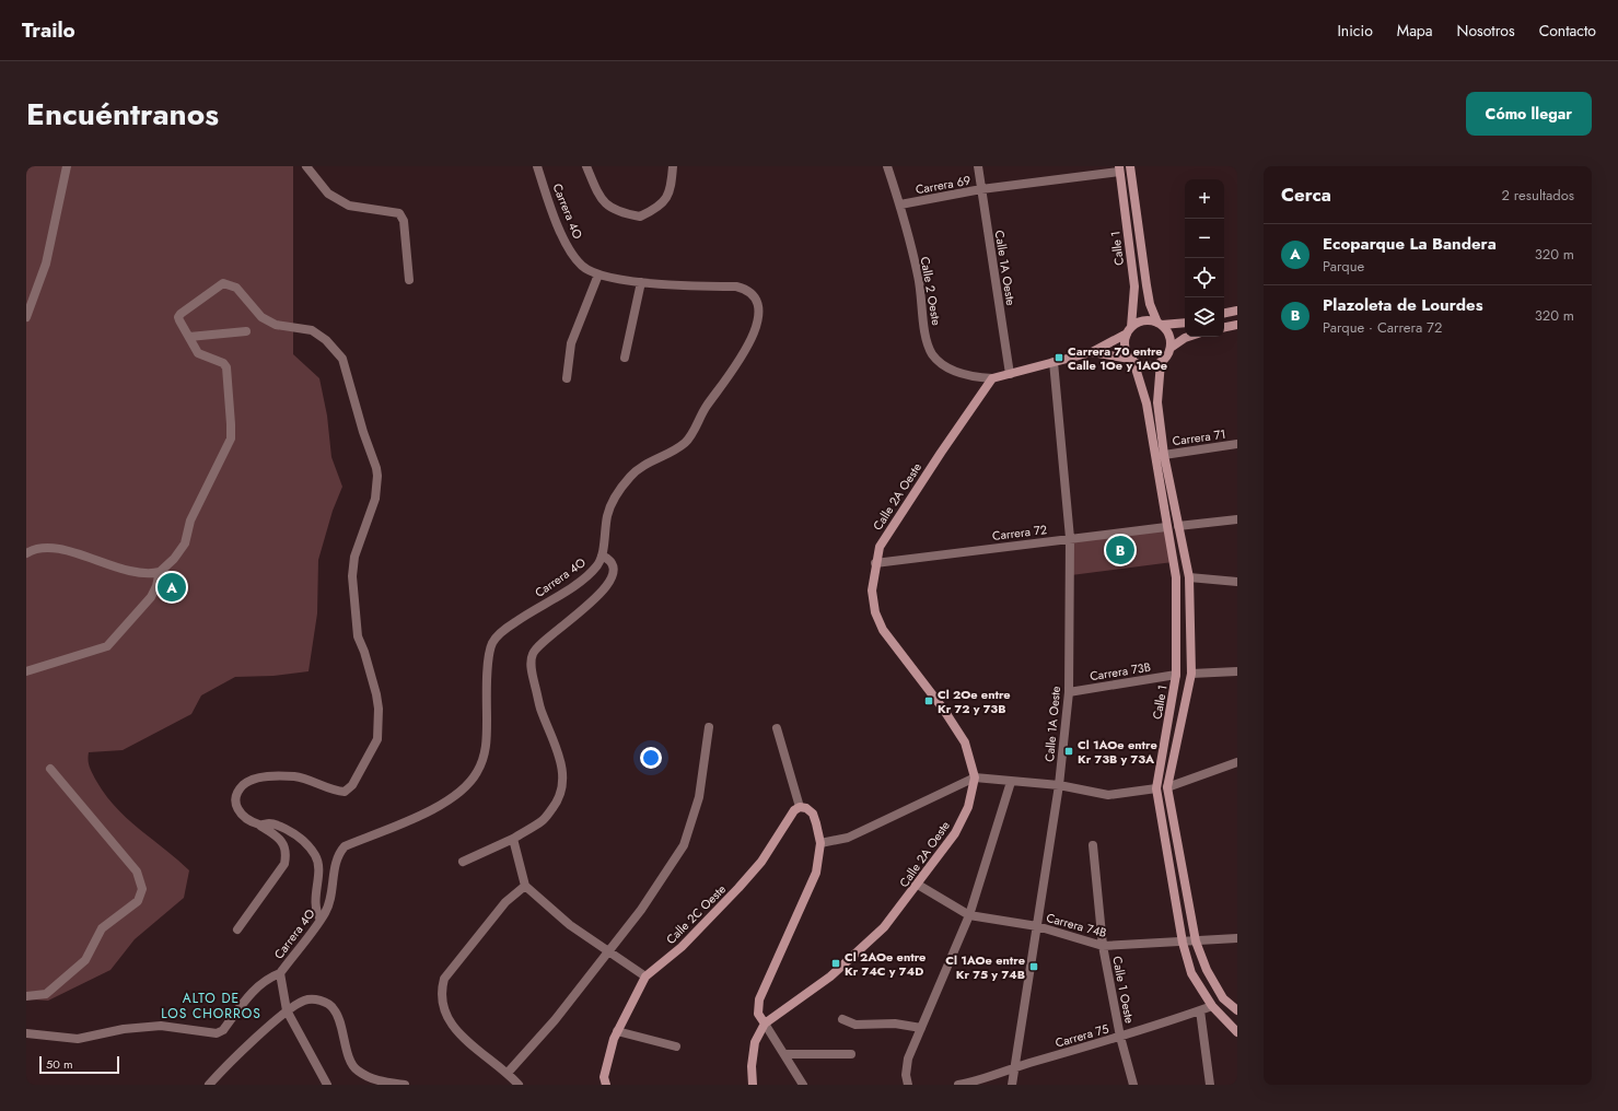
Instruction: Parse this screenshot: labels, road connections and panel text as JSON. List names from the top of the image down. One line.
{"streets":{"street":["Carrera 69","Carrera 4O","Calle 1","Calle 1A Oeste","Calle 2 Oeste","Carrera 71","Calle 2A Oeste","Carrera 72","Carrera 73B","Calle 2C Oeste","Carrera 74B","Calle 1 Oeste","Carrera 75"]},"crossings":[["Carrera 69","Calle 1"],["Carrera 69","Calle 1A Oeste"],["Carrera 69","Calle 2 Oeste"],["Calle 1","Carrera 71"],["Calle 1","Carrera 72"],["Calle 1","Carrera 73B"],["Calle 1","Carrera 74B"],["Calle 1","Carrera 75"],["Calle 1A Oeste","Carrera 72"],["Calle 1A Oeste","Carrera 73B"],["Calle 1A Oeste","Carrera 74B"],["Calle 1A Oeste","Carrera 75"],["Calle 2 Oeste","Calle 2A Oeste"],["Calle 2A Oeste","Carrera 72"],["Calle 2A Oeste","Carrera 74B"],["Carrera 74B","Calle 1 Oeste"],["Calle 1 Oeste","Carrera 75"]],"districts":["ALTO DE LOS CHORROS"],"places":{"transit":["Carrera 70 entre Calle 1Oe y 1AOe","Cl 2Oe entre Kr 72 y 73B","Cl 1AOe entre Kr 73B y 73A","Cl 2AOe entre Kr 74C y 74D","Cl 1AOe entre Kr 75 y 74B"]},"scale_bar":"50 m","page":{"header":"Trailo","nav":["Inicio","Mapa","Nosotros","Contacto"],"title":"Encuéntranos","buttons":"Cómo llegar","heading":["Cerca","2 resultados"],"map_buttons":["+","−"],"list":[{"mark":"A","name":"Ecoparque La Bandera","note":"Parque","value":"320 m"},{"mark":"B","name":"Plazoleta de Lourdes","note":"Parque · Carrera 72","value":"320 m"}],"pins":["B","A"],"scale":"50 m"}}
